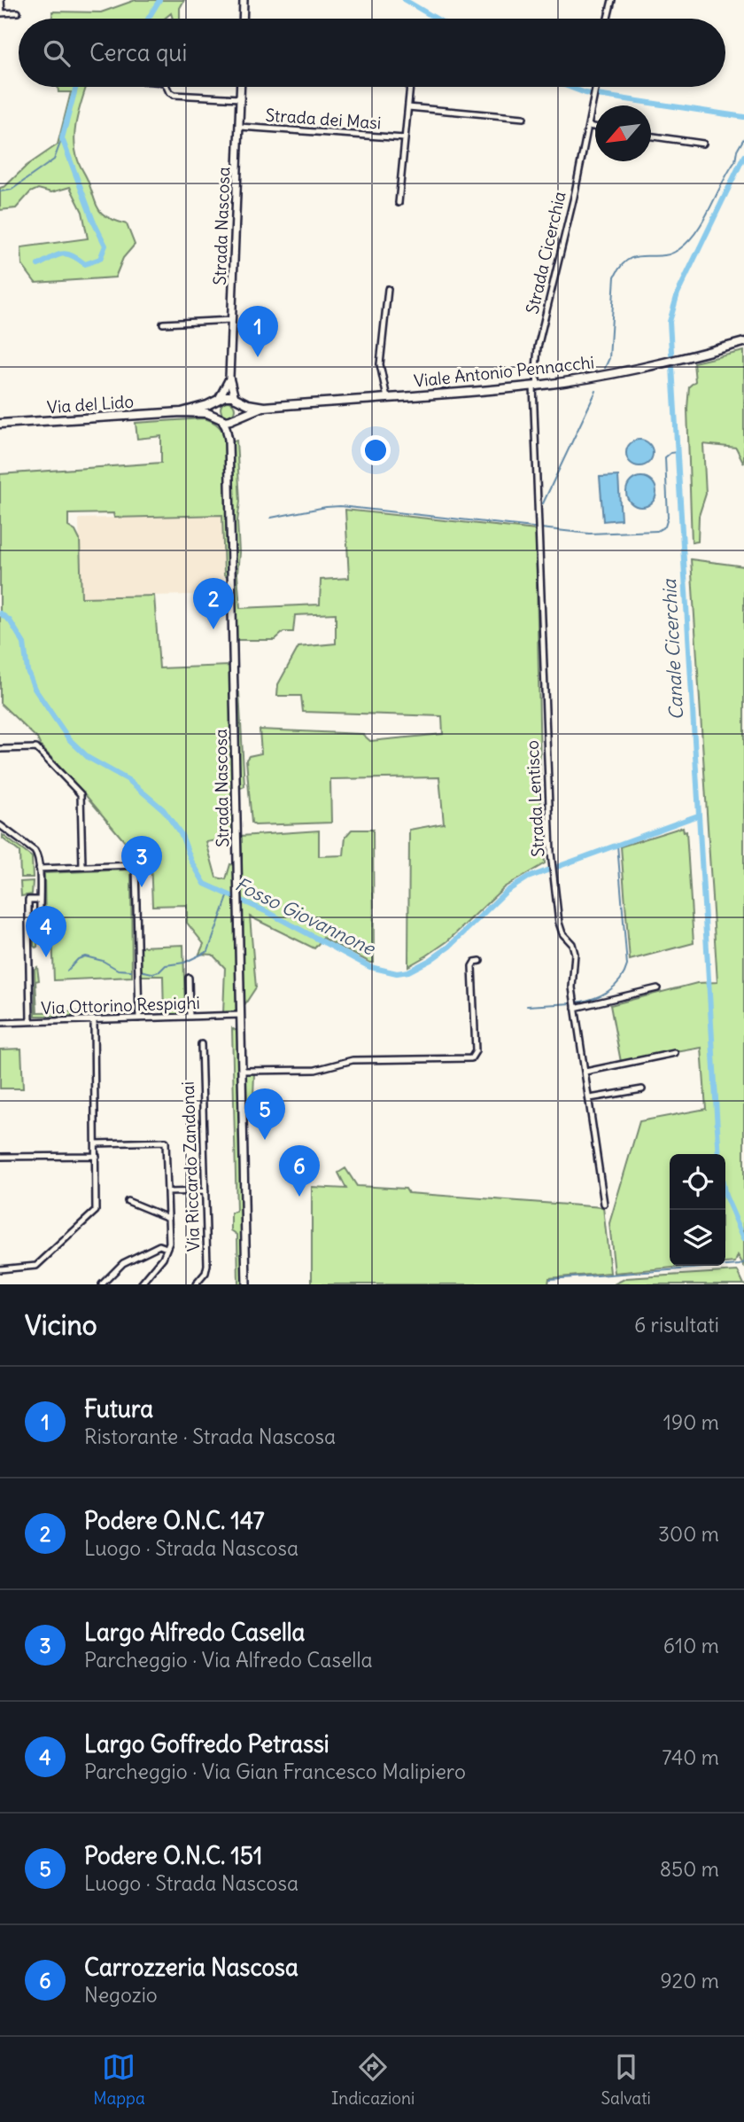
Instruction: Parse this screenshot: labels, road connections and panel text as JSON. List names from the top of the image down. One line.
{"streets":{"main road":["Viale Antonio Pennacchi","Via del Lido"],"street":["Strada dei Masi","Strada Nascosa","Strada Cicerchia","Strada Lentisco","Via Ottorino Respighi","Via Riccardo Zandonai"]},"crossings":[["Strada dei Masi","Strada Nascosa"],["Strada Nascosa","Viale Antonio Pennacchi"],["Strada Nascosa","Via del Lido"],["Strada Nascosa","Via Ottorino Respighi"],["Strada Cicerchia","Viale Antonio Pennacchi"],["Strada Cicerchia","Strada Lentisco"],["Viale Antonio Pennacchi","Via del Lido"],["Viale Antonio Pennacchi","Strada Lentisco"]],"water":["Canale Cicerchia","Fosso Giovannone"],"north":"bottom left","page":{"search":"Cerca qui","pins":["1","2","3","4","5","6"],"heading":["Vicino","6 risultati"],"list":[{"mark":"1","name":"Futura","note":"Ristorante · Strada Nascosa","value":"190 m"},{"mark":"2","name":"Podere O.N.C. 147","note":"Luogo · Strada Nascosa","value":"300 m"},{"mark":"3","name":"Largo Alfredo Casella","note":"Parcheggio · Via Alfredo Casella","value":"610 m"},{"mark":"4","name":"Largo Goffredo Petrassi","note":"Parcheggio · Via Gian Francesco Malipiero","value":"740 m"},{"mark":"5","name":"Podere O.N.C. 151","note":"Luogo · Strada Nascosa","value":"850 m"},{"mark":"6","name":"Carrozzeria Nascosa","note":"Negozio","value":"920 m"}],"nav":["Mappa","Indicazioni","Salvati"]}}
